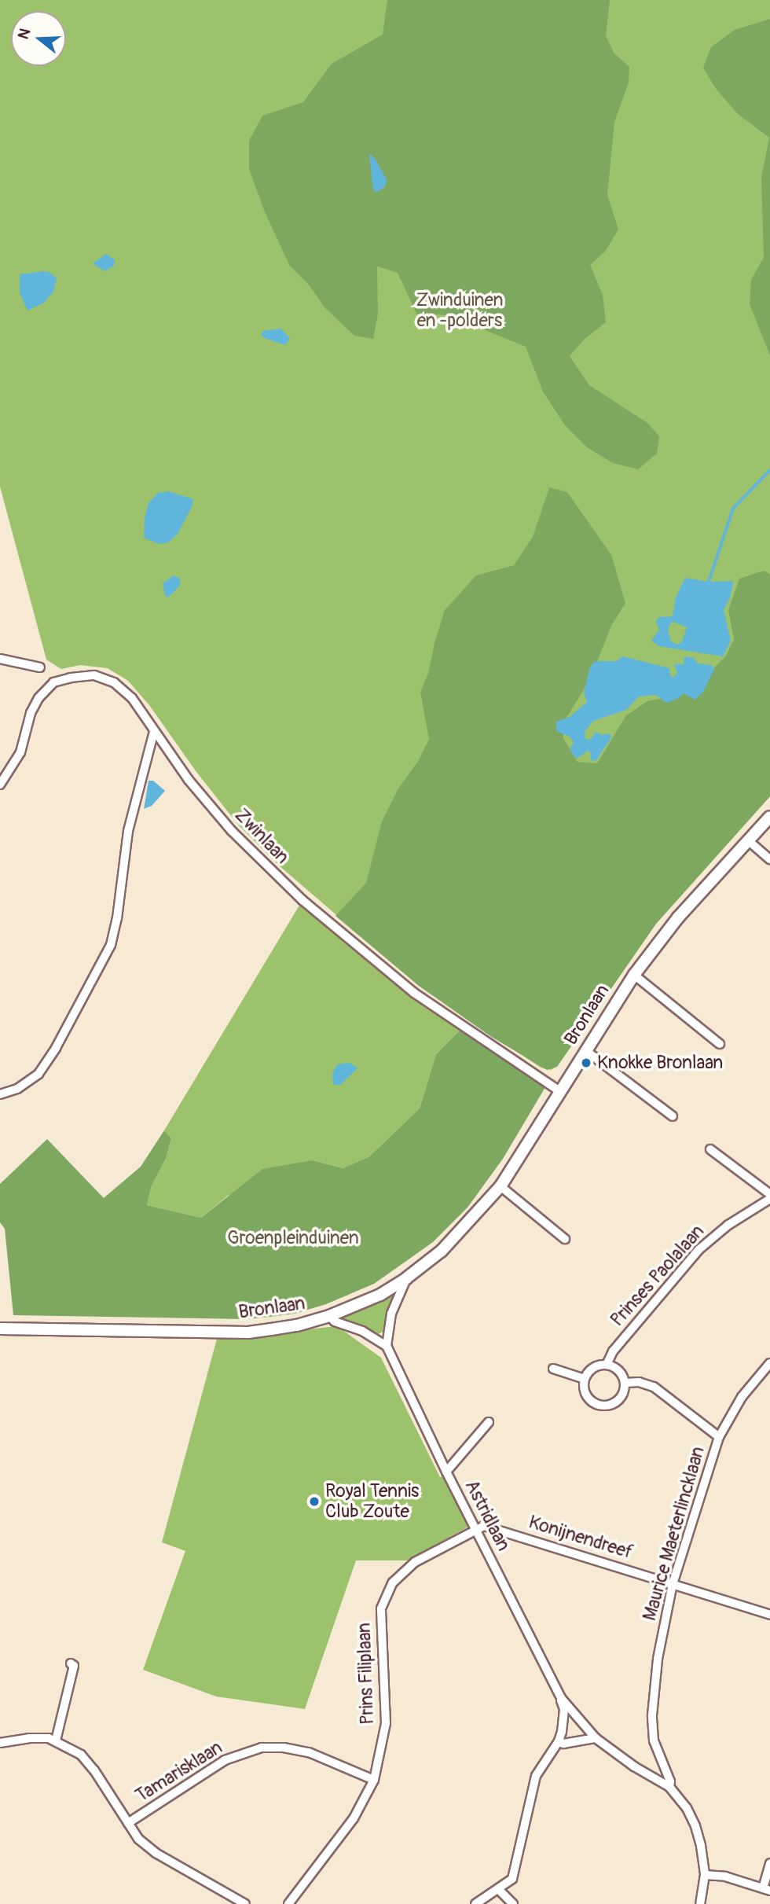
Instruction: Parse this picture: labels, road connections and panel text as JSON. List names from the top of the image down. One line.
{"streets":{"street":["Zwinlaan","Bronlaan","Prinses Paolalaan","Astridlaan","Maurice Maeterlincklaan","Konijnendreef","Prins Filiplaan","Tamarisklaan"]},"crossings":[["Zwinlaan","Bronlaan"],["Astridlaan","Konijnendreef"],["Astridlaan","Prins Filiplaan"],["Maurice Maeterlincklaan","Konijnendreef"],["Konijnendreef","Prins Filiplaan"],["Prins Filiplaan","Tamarisklaan"]],"parks":["Zwinduinen en -polders","Groenpleinduinen"],"places":["Knokke Bronlaan","Royal Tennis Club Zoute"],"north":"left"}
